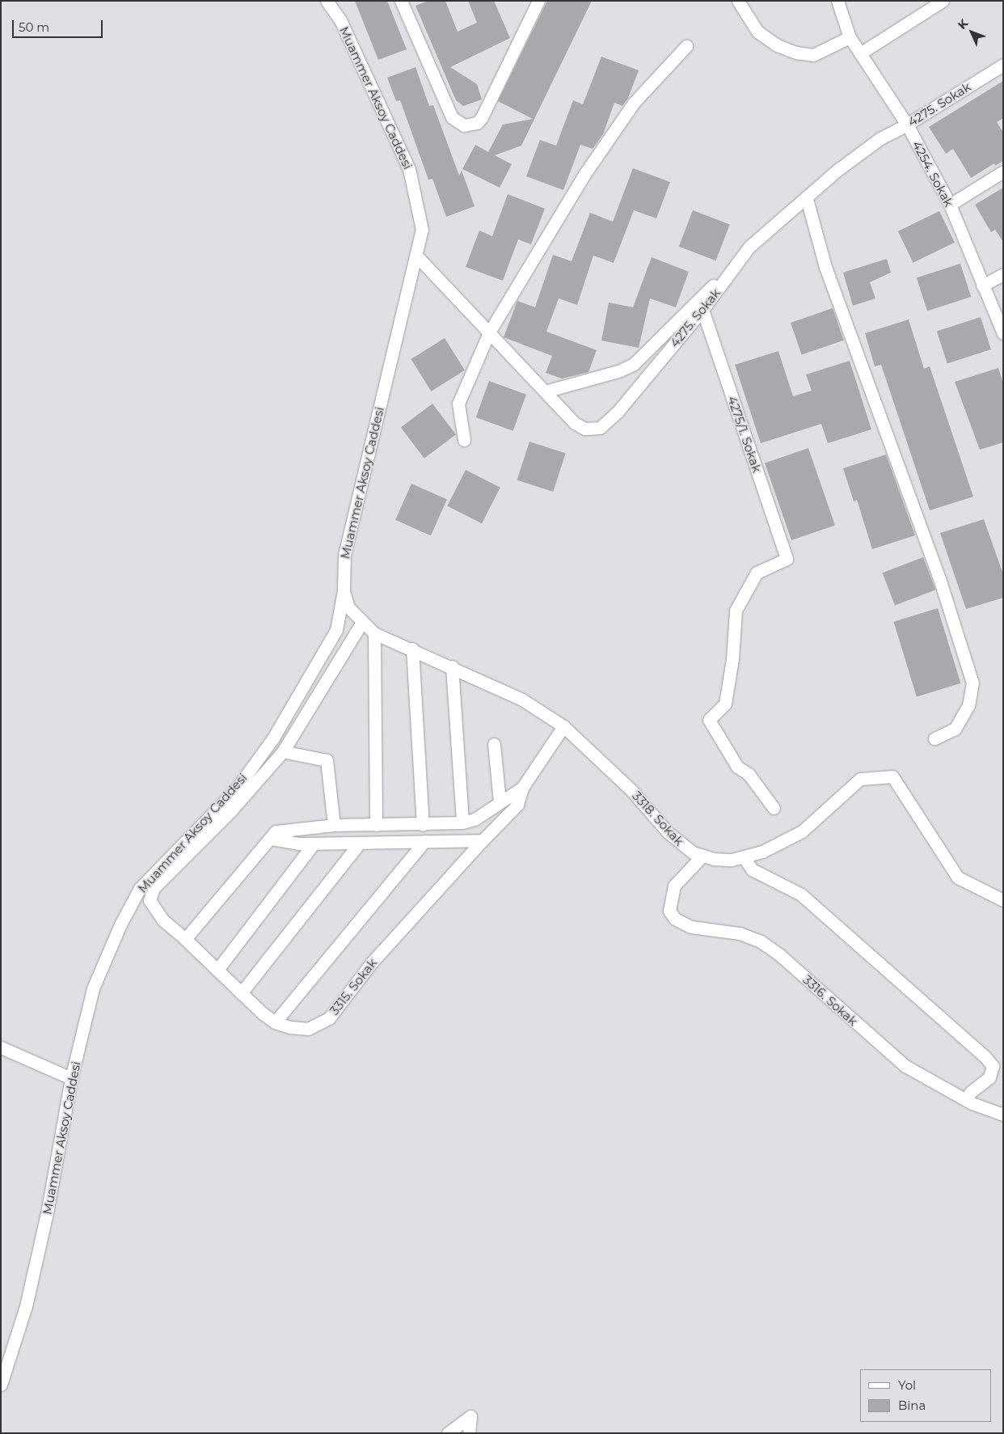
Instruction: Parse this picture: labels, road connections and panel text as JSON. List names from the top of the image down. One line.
{"streets":{"street":["Muammer Aksoy Caddesi","4275. Sokak","4254. Sokak","4275/1. Sokak","3318. Sokak","3315. Sokak","3316. Sokak"]},"crossings":[["Muammer Aksoy Caddesi","4275. Sokak"],["Muammer Aksoy Caddesi","3318. Sokak"],["4275. Sokak","4254. Sokak"],["4275. Sokak","4275/1. Sokak"],["3318. Sokak","3316. Sokak"]],"legend":["Yol","Bina"],"scale_bar":"50 m","north":"top left"}
